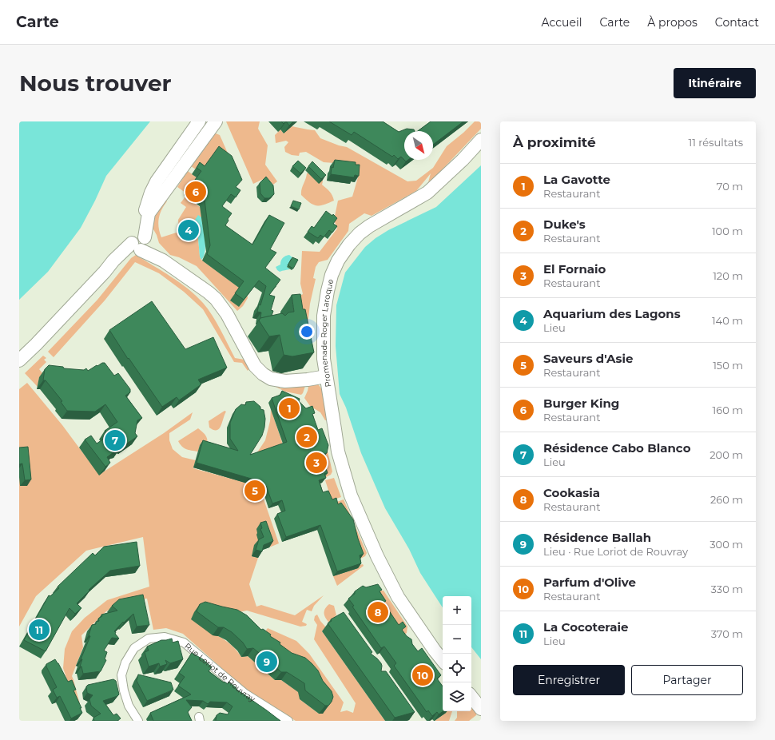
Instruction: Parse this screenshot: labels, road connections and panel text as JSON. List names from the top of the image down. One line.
{"streets":{"main road":["Promenade Roger Laroque"],"street":["Rue Loriot de Rouvray"]},"north":"bottom right","page":{"header":"Carte","nav":["Accueil","Carte","À propos","Contact"],"buttons":["Itinéraire",["Enregistrer","Partager"]],"title":"Nous trouver","heading":["À proximité","11 résultats"],"list":[{"mark":"1","name":"La Gavotte","note":"Restaurant","value":"70 m"},{"mark":"2","name":"Duke's","note":"Restaurant","value":"100 m"},{"mark":"3","name":"El Fornaio","note":"Restaurant","value":"120 m"},{"mark":"4","name":"Aquarium des Lagons","note":"Lieu","value":"140 m"},{"mark":"5","name":"Saveurs d'Asie","note":"Restaurant","value":"150 m"},{"mark":"6","name":"Burger King","note":"Restaurant","value":"160 m"},{"mark":"7","name":"Résidence Cabo Blanco","note":"Lieu","value":"200 m"},{"mark":"8","name":"Cookasia","note":"Restaurant","value":"260 m"},{"mark":"9","name":"Résidence Ballah","note":"Lieu · Rue Loriot de Rouvray","value":"300 m"},{"mark":"10","name":"Parfum d'Olive","note":"Restaurant","value":"330 m"},{"mark":"11","name":"La Cocoteraie","note":"Lieu","value":"370 m"}],"pins":["6","4","1","2","7","3","5","8","11","9","10"],"map_buttons":["+","−"]}}
